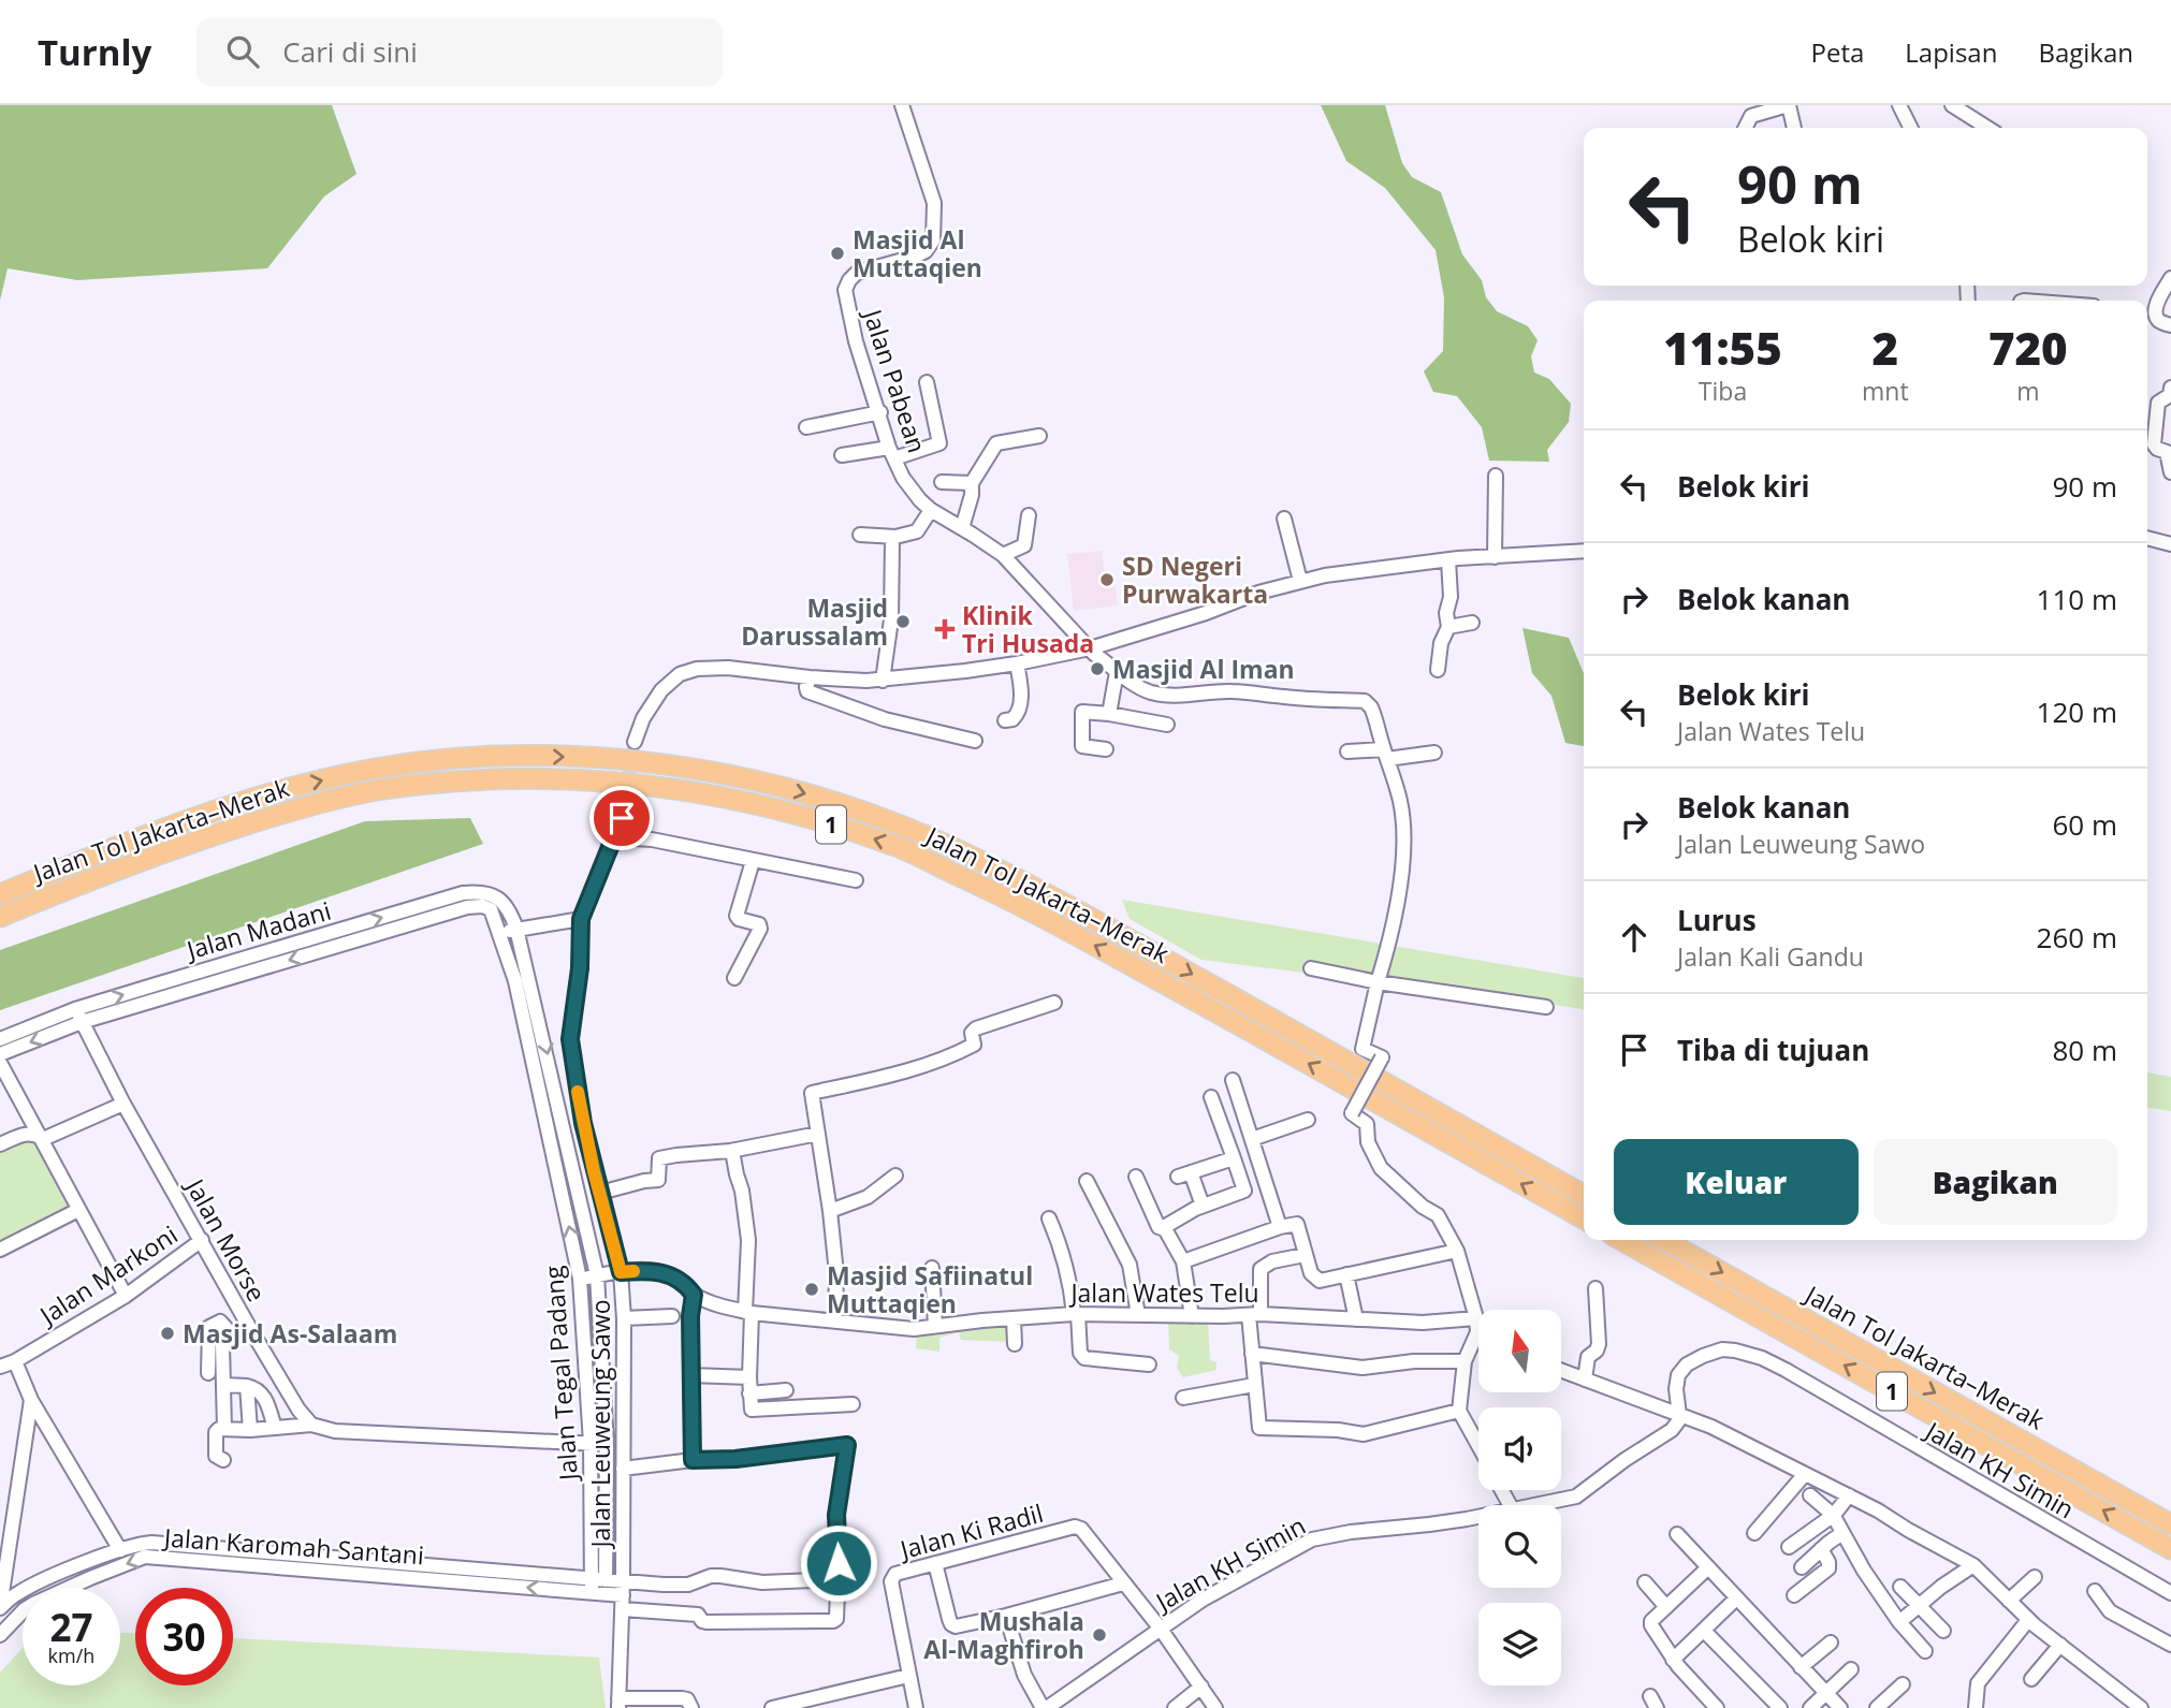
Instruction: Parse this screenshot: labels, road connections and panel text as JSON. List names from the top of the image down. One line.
{"streets":{"highway":["1","Jalan Tol Jakarta–Merak"],"street":["Jalan Pabean","Jalan Madani","Jalan Morse","Jalan Markoni","Jalan Wates Telu","Jalan Tegal Padang","Jalan Leuweung Sawo","Jalan KH Simin","Jalan Ki Radil","Jalan Karomah Santani"]},"crossings":[["Jalan Madani","Jalan Morse"],["Jalan Morse","Jalan Markoni"],["Jalan Wates Telu","Jalan Tegal Padang"],["Jalan Wates Telu","Jalan Leuweung Sawo"],["Jalan Tegal Padang","Jalan Karomah Santani"],["Jalan Leuweung Sawo","Jalan Karomah Santani"]],"places":{"other":["Masjid Al Muttaqien","SD Negeri Purwakarta","Masjid Darussalam","Masjid Al Iman","Masjid Safiinatul Muttaqien","Masjid As-Salaam","Mushala Al-Maghfiroh"],"health":["Klinik Tri Husada"]},"north":"top","page":{"header":"Turnly","search":"Cari di sini","nav":["Peta","Lapisan","Bagikan"],"turn":["90 m","Belok kiri"],"eta":["11:55","Tiba","2","mnt","720","m"],"list":[{"name":"Belok kiri","value":"90 m"},{"name":"Belok kanan","value":"110 m"},{"name":"Belok kiri","note":"Jalan Wates Telu","value":"120 m"},{"name":"Belok kanan","note":"Jalan Leuweung Sawo","value":"60 m"},{"name":"Lurus","note":"Jalan Kali Gandu","value":"260 m"},{"name":"Tiba di tujuan","value":"80 m"}],"buttons":["Keluar","Bagikan"],"speed":"27 km/h","limit":"30"}}
